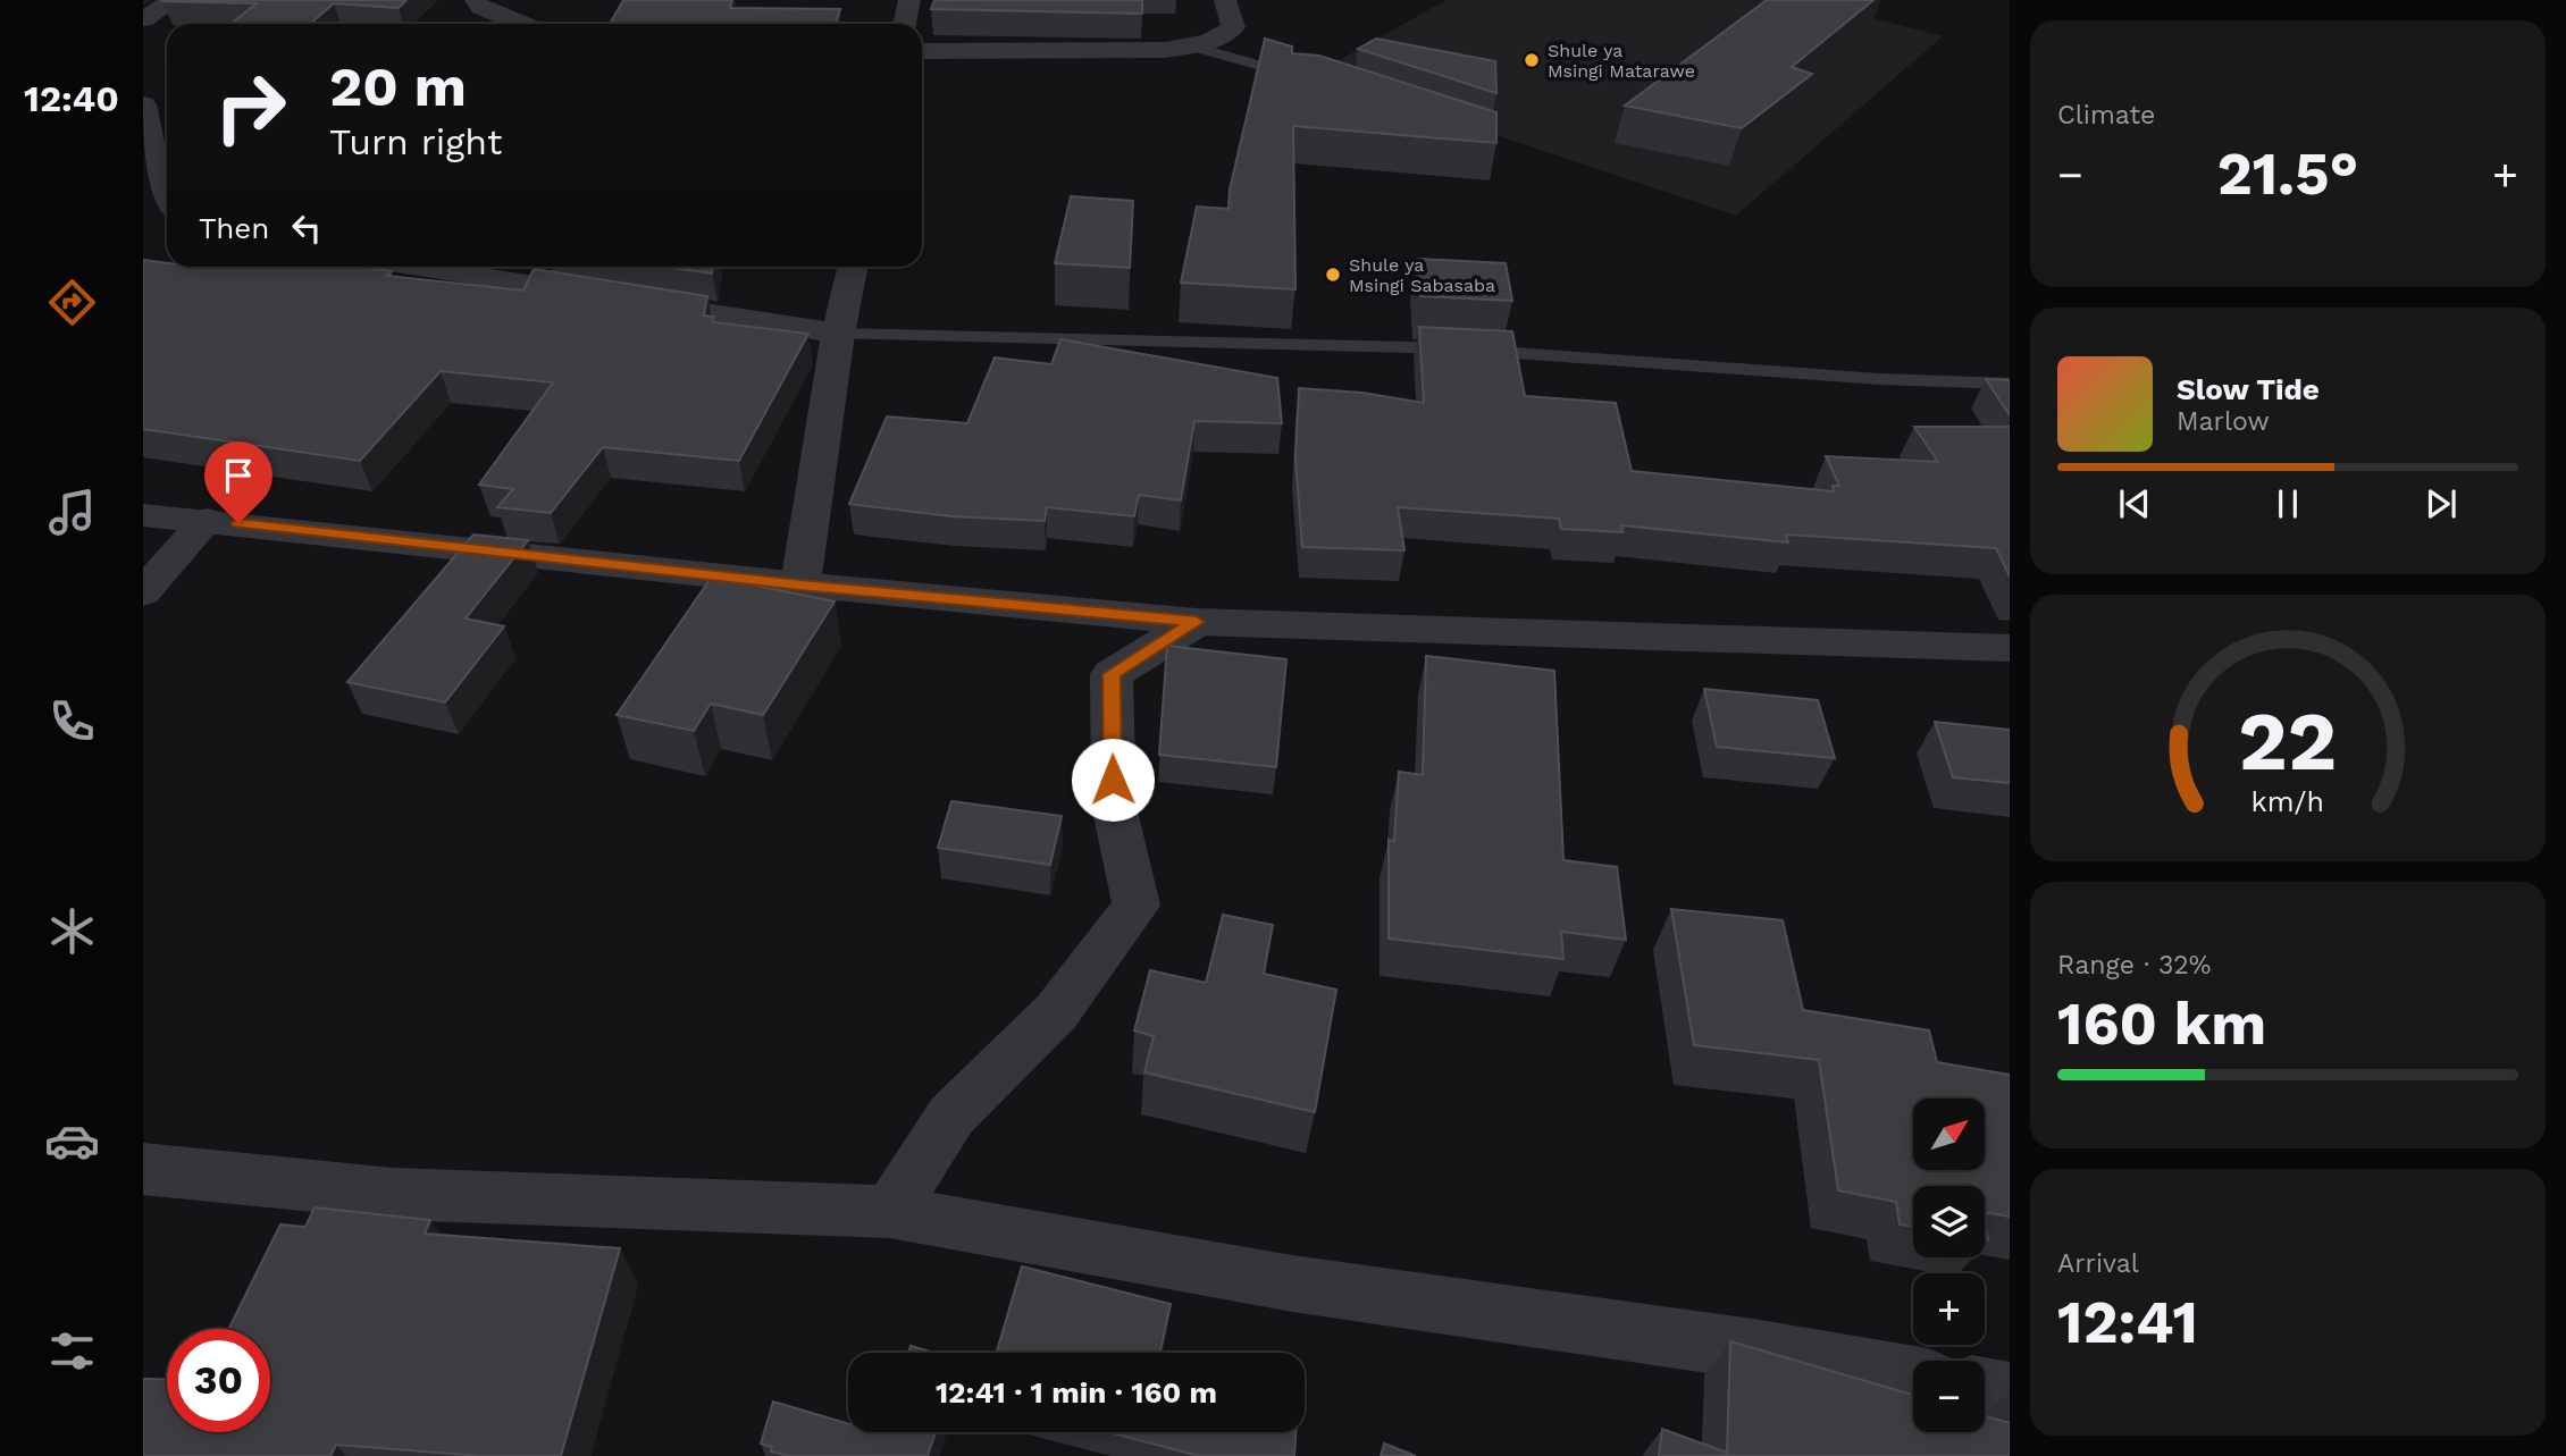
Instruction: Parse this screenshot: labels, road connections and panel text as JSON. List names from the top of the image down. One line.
{"places":["Shule ya Msingi Matarawe","Shule ya Msingi Sabasaba"],"north":"top right","page":{"tabs":"12:40","tile":["Climate",["Range · 32%","160 km"],["Arrival","12:41"]],"turn":["20 m","Turn right"],"heat":["−","21.5°","+"],"then":"Then","song":["Slow Tide","Marlow"],"map_buttons":["+","−"],"limit":"30","trip":"12:41 · 1 min · 160 m","gauge":["22","km/h"]}}
